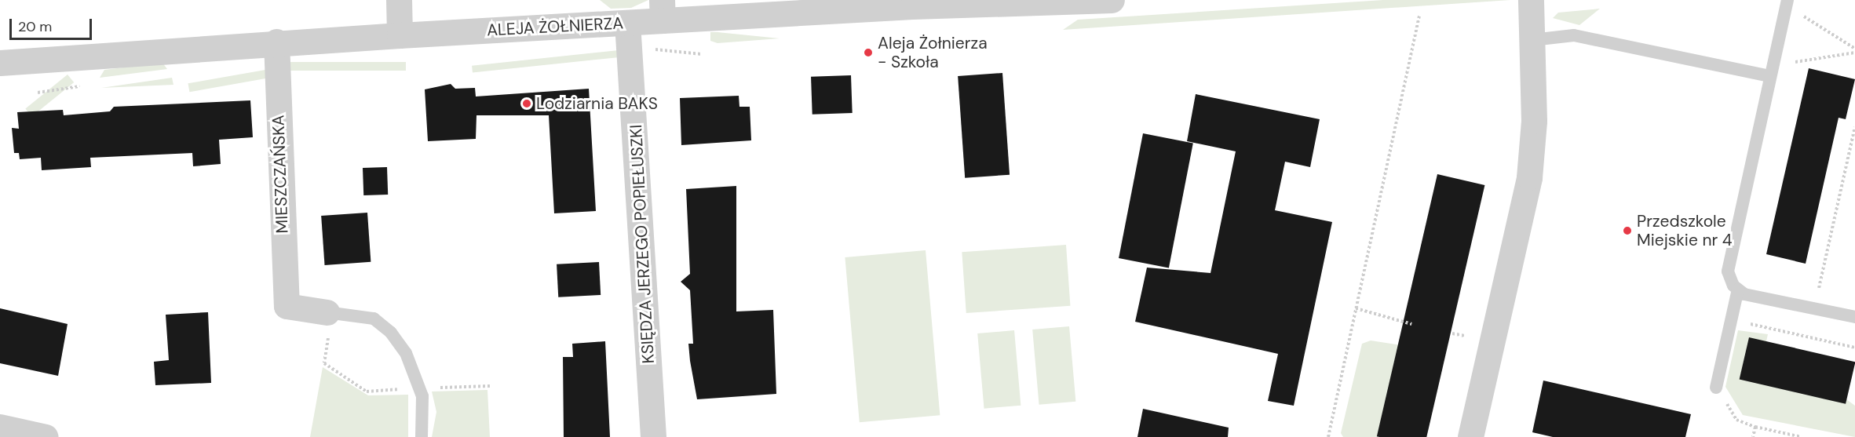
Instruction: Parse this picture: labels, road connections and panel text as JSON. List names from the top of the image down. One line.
{"streets":{"street":["ALEJA ŻOŁNIERZA","MIESZCZAŃSKA","KSIĘDZA JERZEGO POPIEŁUSZKI"]},"crossings":[["ALEJA ŻOŁNIERZA","MIESZCZAŃSKA"],["ALEJA ŻOŁNIERZA","KSIĘDZA JERZEGO POPIEŁUSZKI"]],"places":["Aleja Żołnierza - Szkoła","Lodziarnia BAKS","Przedszkole Miejskie nr 4"],"scale_bar":"20 m"}
